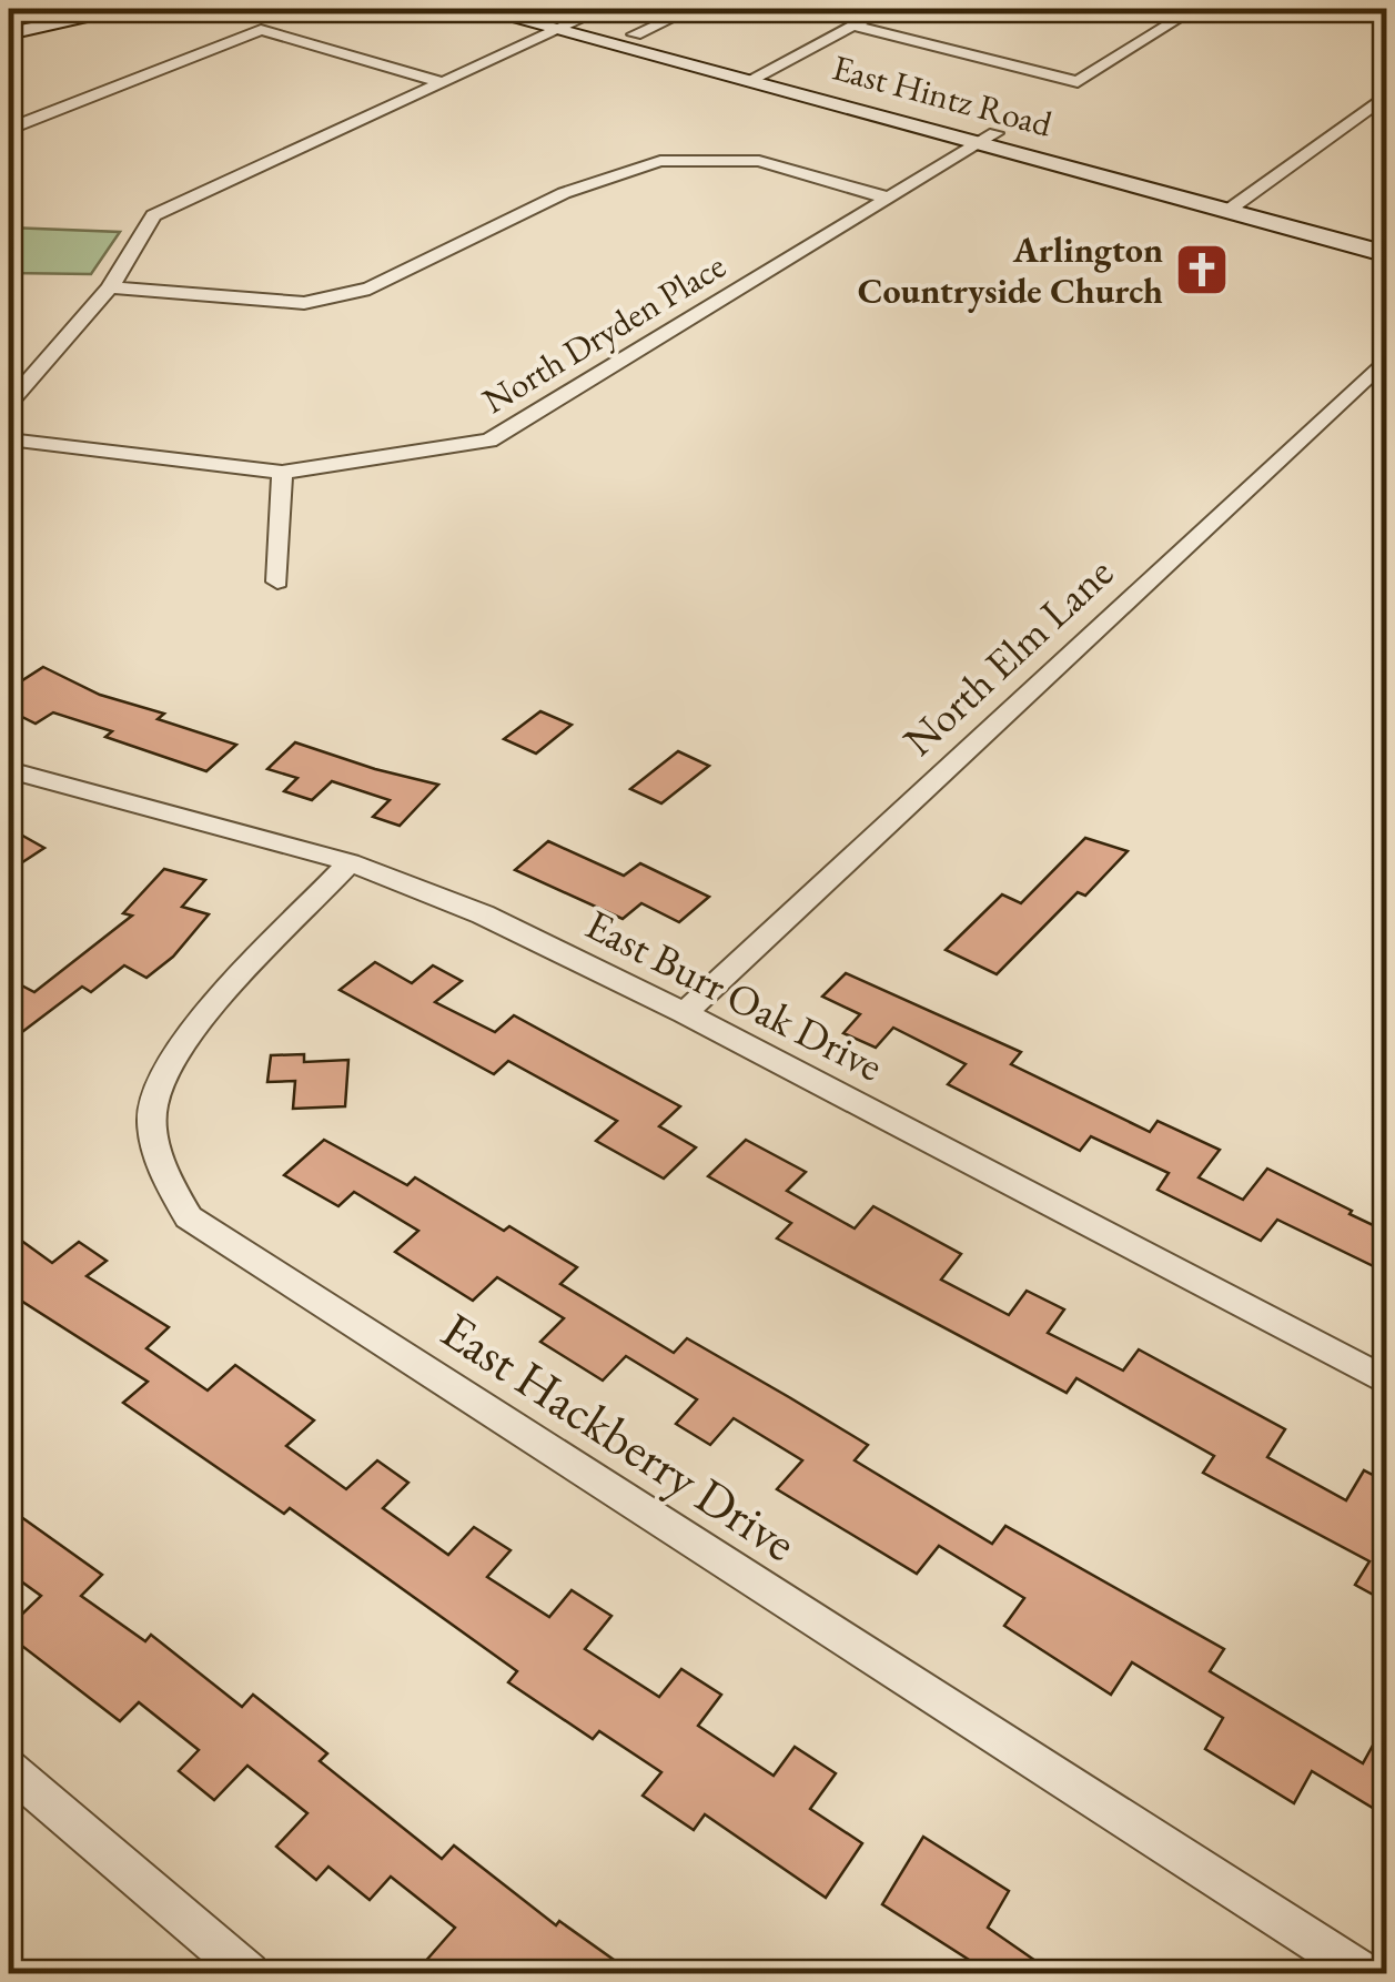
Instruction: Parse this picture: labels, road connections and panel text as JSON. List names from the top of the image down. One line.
{"streets":{"main road":["East Hintz Road"],"street":["North Dryden Place","North Elm Lane","East Burr Oak Drive","East Hackberry Drive"]},"crossings":[["East Hintz Road","North Dryden Place"],["North Elm Lane","East Burr Oak Drive"],["East Burr Oak Drive","East Hackberry Drive"]],"places":{"church":["Arlington Countryside Church"]}}
